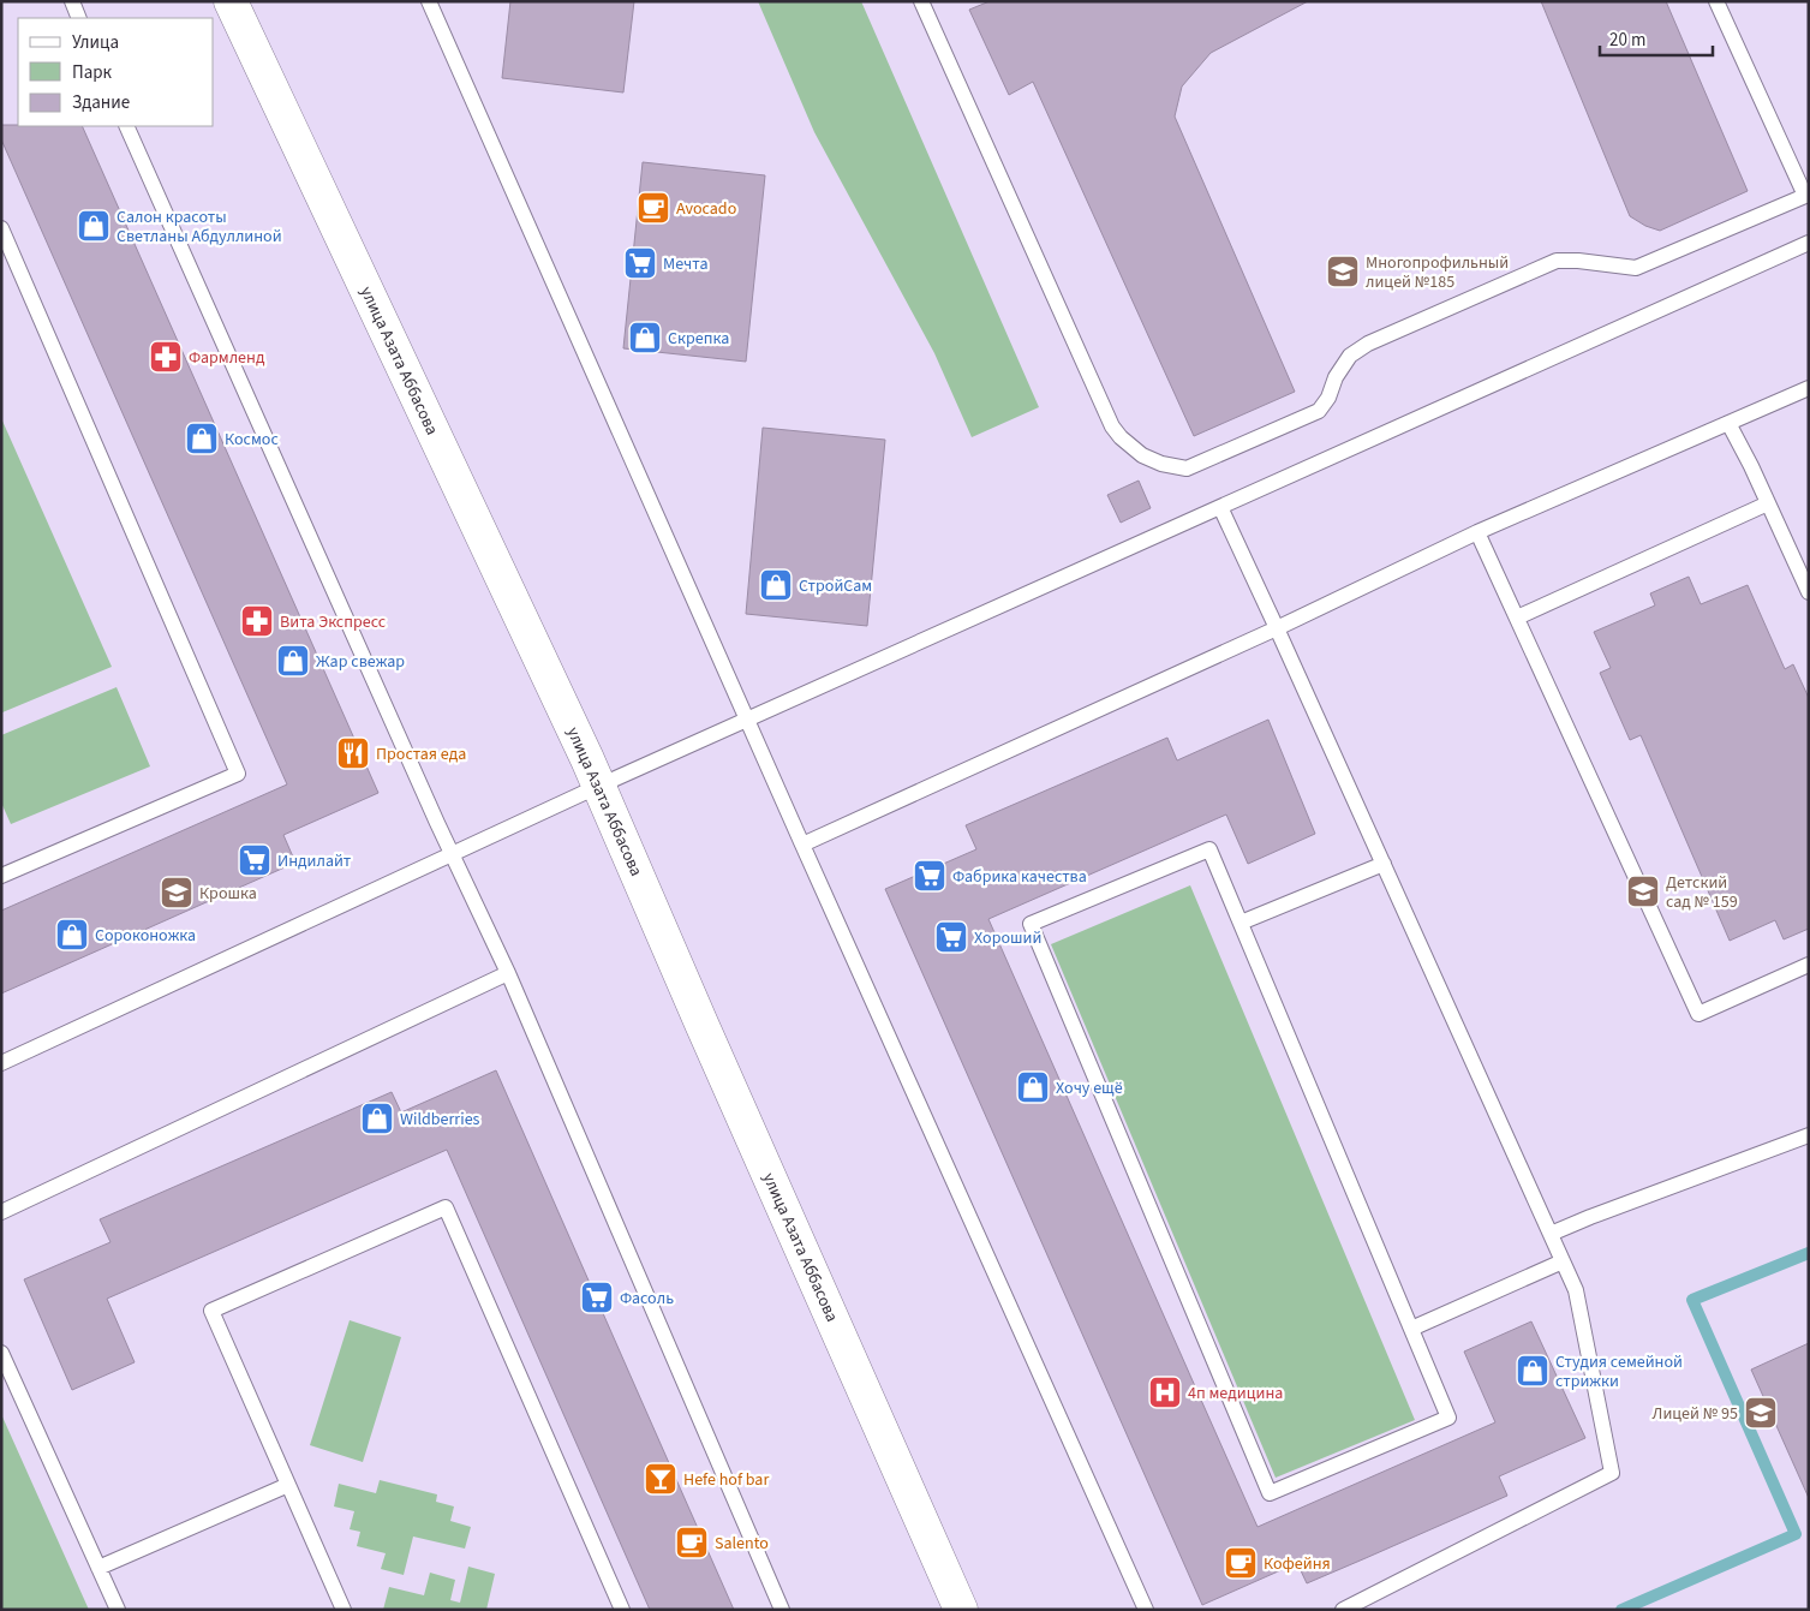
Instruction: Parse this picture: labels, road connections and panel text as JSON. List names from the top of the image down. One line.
{"streets":{"street":["улица Азата Аббасова"]},"places":{"cafe":["Avocado","Salento","Кофейня"],"shop":["Салон красоты Светланы Абдуллиной","Скрепка","Космос","СтройСам","Жар свежар","Сороконожка","Хочу ещё","Wildberries","Студия семейной стрижки"],"supermarket":["Мечта","Индилайт","Фабрика качества","Хороший","Фасоль"],"school or university":["Многопрофильный лицей №185","Детский сад № 159","Крошка","Лицей № 95"],"pharmacy":["Фармленд","Вита Экспресс"],"restaurant":["Простая еда"],"hospital":["4п медицина"],"bar":["Hefe hof bar"]},"legend":["Улица","Парк","Здание"],"scale_bar":"20 m"}
